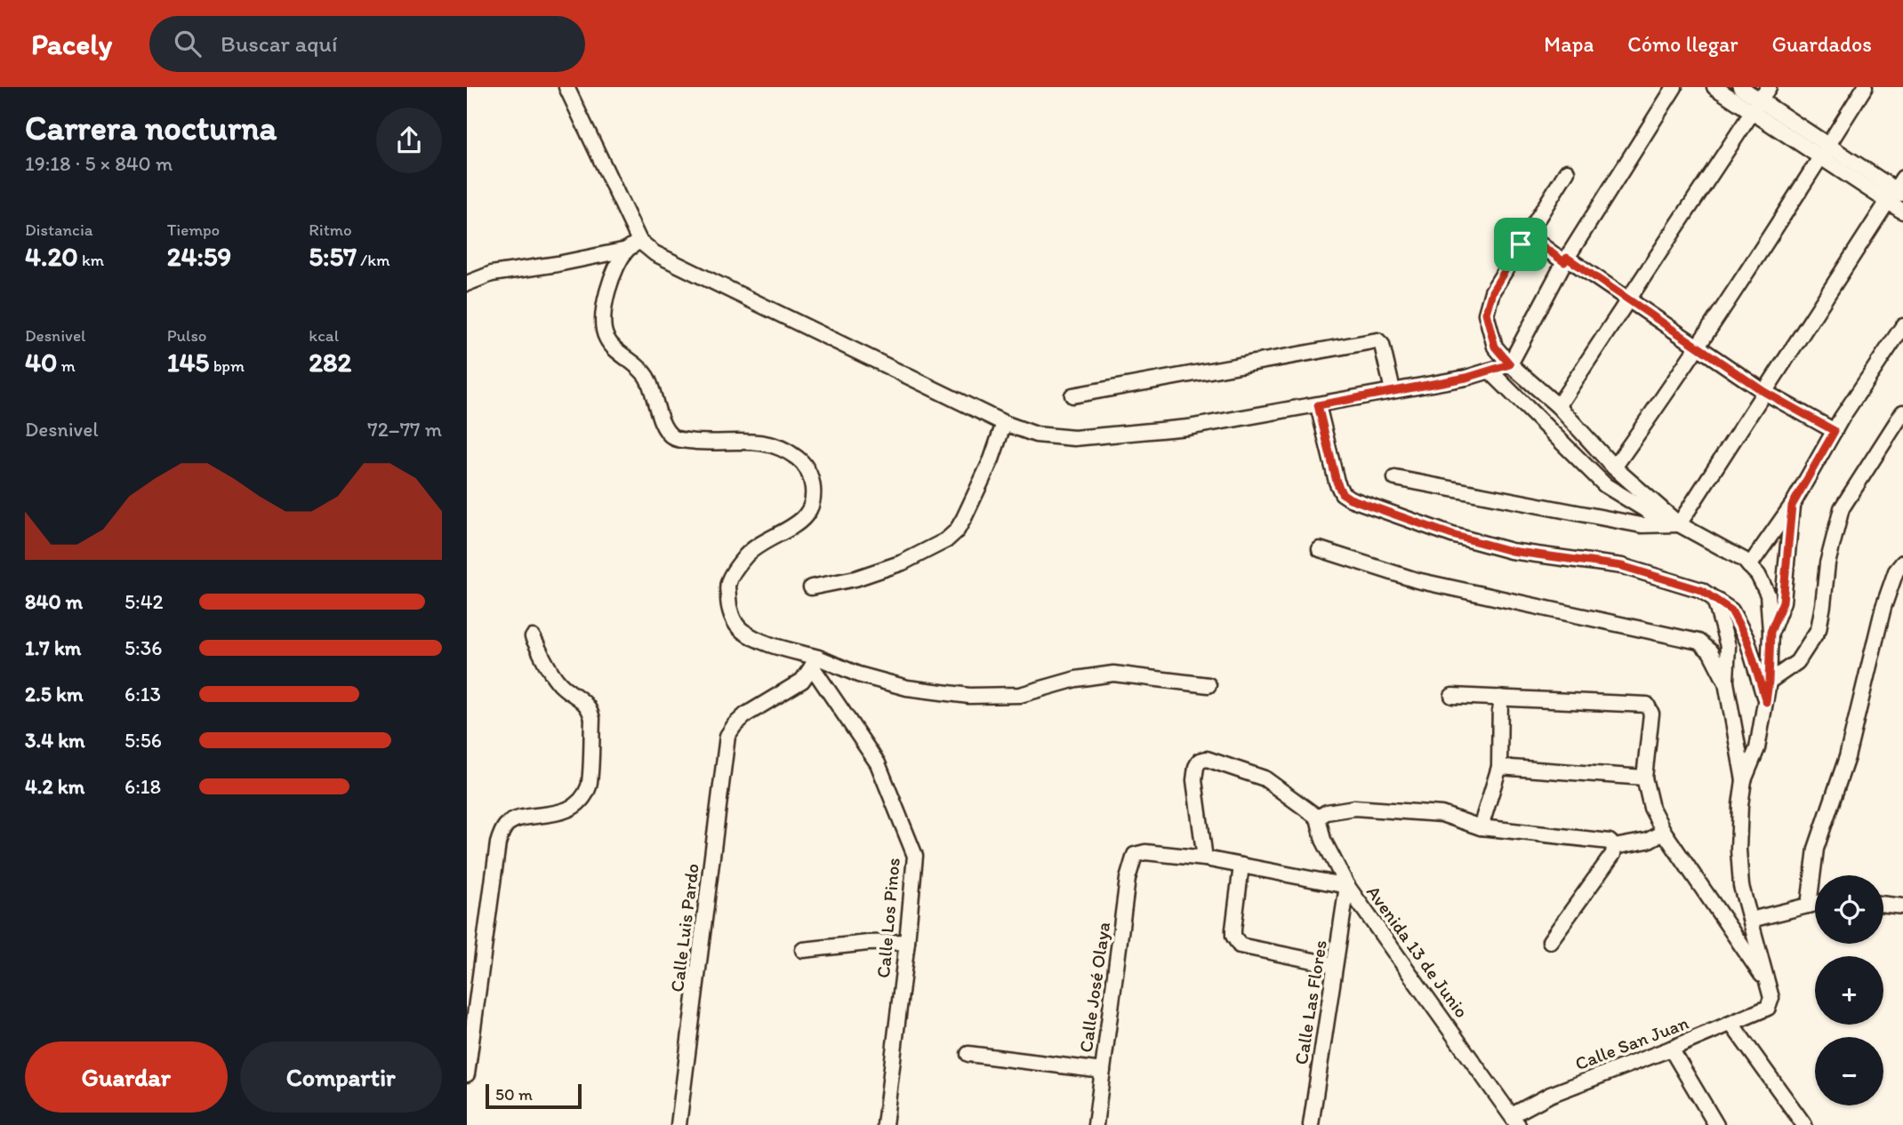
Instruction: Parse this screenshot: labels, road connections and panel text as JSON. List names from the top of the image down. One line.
{"streets":{"street":["Calle Los Pinos","Calle Luis Pardo","Avenida 13 de Junio","Calle José Olaya","Calle Las Flores","Calle San Juan"]},"crossings":[["Calle Los Pinos","Calle Luis Pardo"],["Avenida 13 de Junio","Calle José Olaya"],["Avenida 13 de Junio","Calle Las Flores"],["Avenida 13 de Junio","Calle San Juan"]],"scale_bar":"50 m","page":{"header":"Pacely","search":"Buscar aquí","nav":["Mapa","Cómo llegar","Guardados"],"heading":["Carrera nocturna","19:18 · 5 × 840 m"],"stats":[["Distancia","4.20 km"],["Tiempo","24:59"],["Ritmo","5:57 /km"],["Desnivel","40 m"],["Pulso","145 bpm"],["kcal","282"]],"chart":["Desnivel","72–77 m"],"list":[{"name":"840 m","note":"5:42"},{"name":"1.7 km","note":"5:36"},{"name":"2.5 km","note":"6:13"},{"name":"3.4 km","note":"5:56"},{"name":"4.2 km","note":"6:18"}],"map_buttons":["+","−"],"buttons":["Guardar","Compartir"],"scale":"50 m"}}
